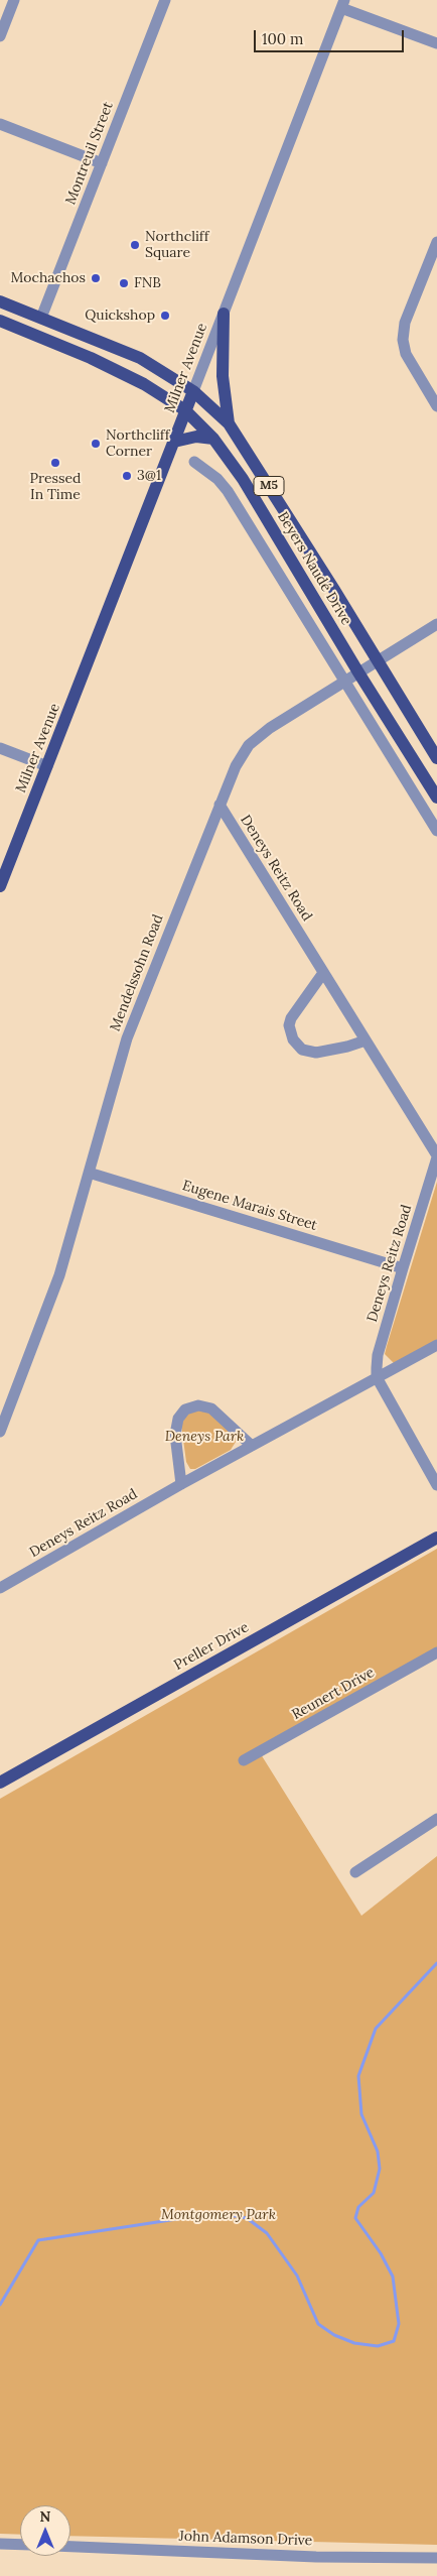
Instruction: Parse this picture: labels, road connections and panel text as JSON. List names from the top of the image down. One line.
{"streets":{"main road":["Milner Avenue","M5","Beyers Naudé Drive","Preller Drive"],"street":["Montreuil Street","Deneys Reitz Road","Mendelssohn Road","Eugene Marais Street","Reunert Drive","John Adamson Drive"]},"crossings":[["Montreuil Street","Beyers Naudé Drive"],["Milner Avenue","Beyers Naudé Drive"],["Beyers Naudé Drive","Mendelssohn Road"],["Deneys Reitz Road","Mendelssohn Road"],["Deneys Reitz Road","Eugene Marais Street"],["Mendelssohn Road","Eugene Marais Street"]],"parks":["Deneys Park","Montgomery Park"],"places":["Northcliff Square","Mochachos","FNB","Quickshop","Northcliff Corner","Pressed In Time","3@1"],"scale_bar":"100 m","north":"top"}
